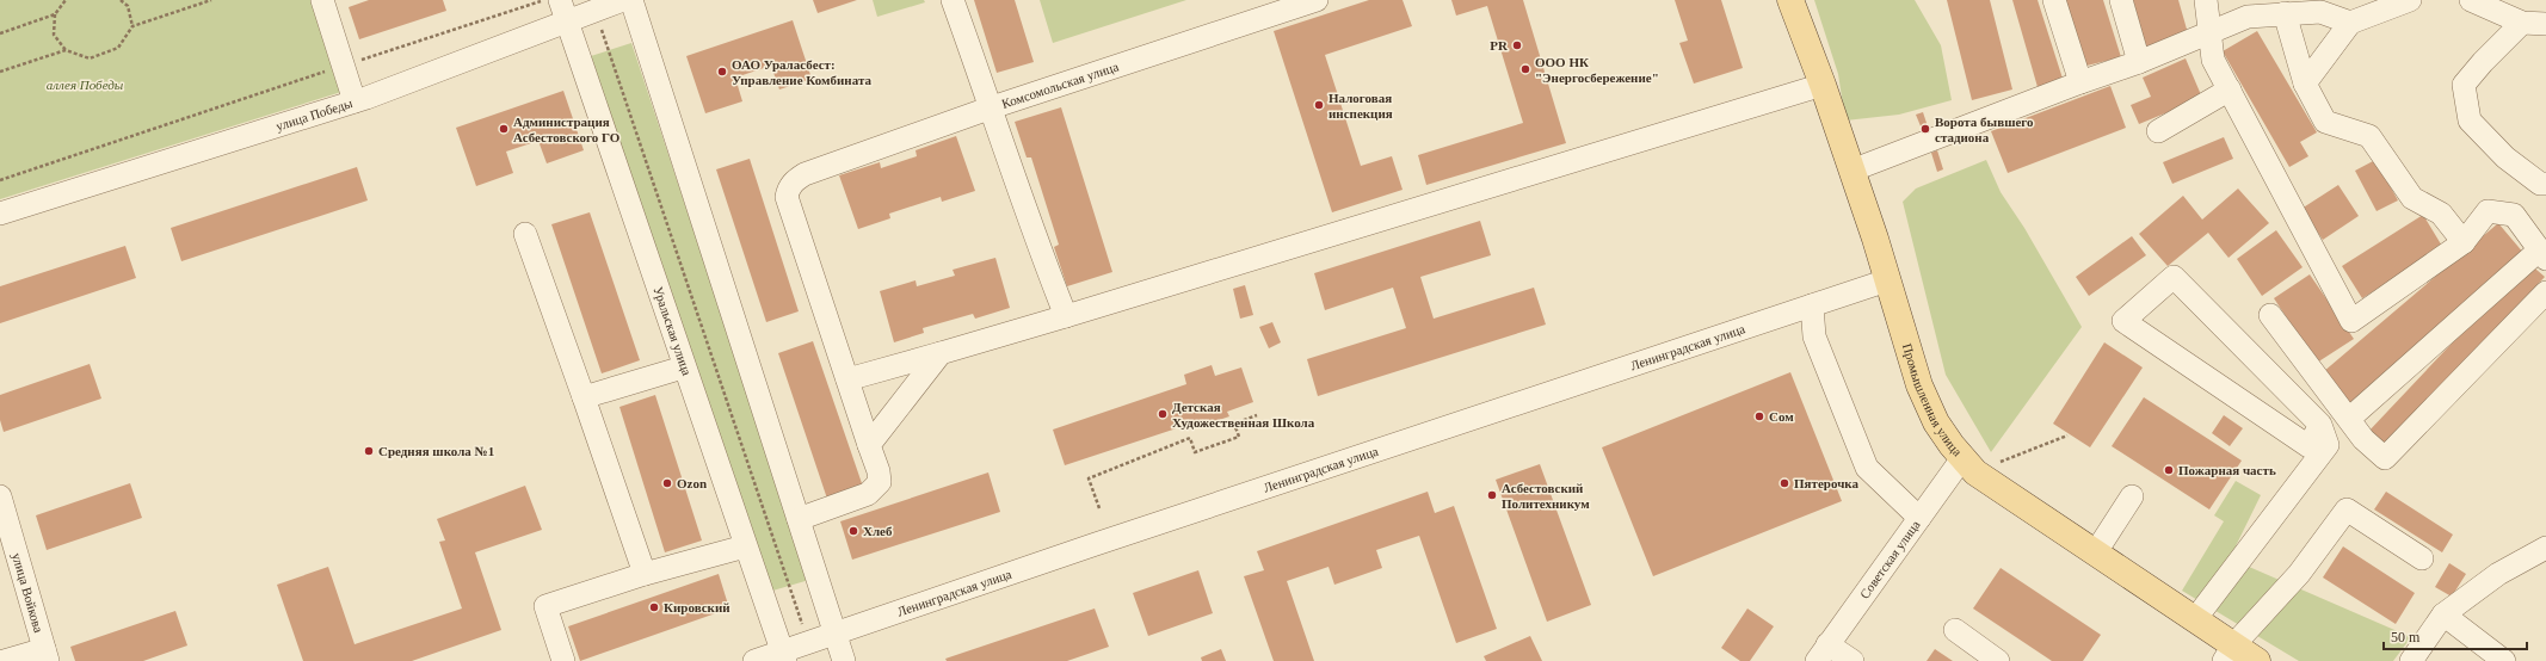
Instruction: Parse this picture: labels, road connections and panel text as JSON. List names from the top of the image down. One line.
{"streets":{"main road":["Промышленная улица"],"street":["Комсомольская улица","улица Победы","Уральская улица","Ленинградская улица","Советская улица","улица Войкова"]},"crossings":[["улица Победы","Уральская улица"],["Уральская улица","Ленинградская улица"],["Ленинградская улица","Промышленная улица"],["Промышленная улица","Советская улица"]],"parks":["аллея Победы"],"places":["PR","ООО НК \"Энергосбережение\"","ОАО Ураласбест: Управление Комбината","Налоговая инспекция","Администрация Асбестовского ГО","Ворота бывшего стадиона","Детская Художественная Школа","Сом","Средняя школа №1","Пожарная часть","Ozon","Пятерочка","Асбестовский Политехникум","Хлеб","Кировский"],"scale_bar":"50 m"}
